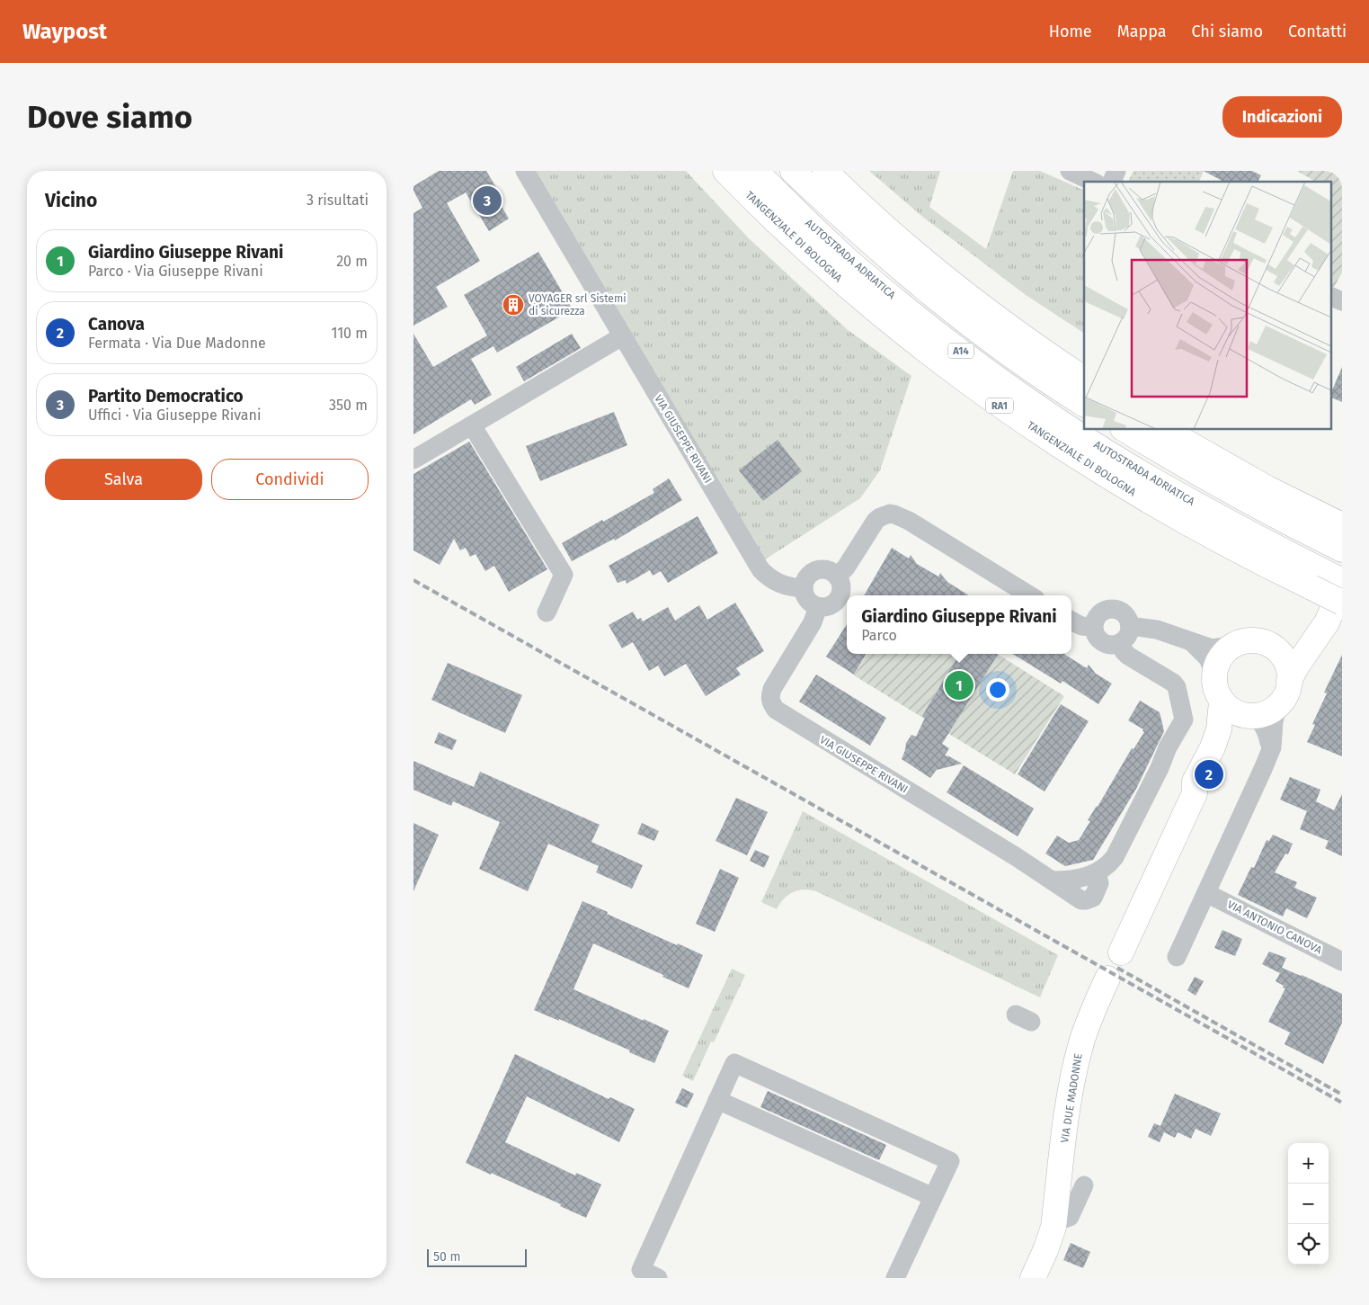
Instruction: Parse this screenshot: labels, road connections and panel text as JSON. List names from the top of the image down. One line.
{"streets":{"main road":["TANGENZIALE DI BOLOGNA","AUTOSTRADA ADRIATICA","A14","RA1","VIA DUE MADONNE"],"street":["VIA GIUSEPPE RIVANI","VIA ANTONIO CANOVA"]},"crossings":[["TANGENZIALE DI BOLOGNA","AUTOSTRADA ADRIATICA"]],"places":{"building":["VOYAGER srl Sistemi di sicurezza"]},"scale_bar":"50 m","page":{"header":"Waypost","nav":["Home","Mappa","Chi siamo","Contatti"],"buttons":["Indicazioni",["Salva","Condividi"]],"title":"Dove siamo","heading":["Vicino","3 risultati"],"pins":["3","1","2"],"list":[{"mark":"1","name":"Giardino Giuseppe Rivani","note":"Parco · Via Giuseppe Rivani","value":"20 m"},{"mark":"2","name":"Canova","note":"Fermata · Via Due Madonne","value":"110 m"},{"mark":"3","name":"Partito Democratico","note":"Uffici · Via Giuseppe Rivani","value":"350 m"}],"popup":["Giardino Giuseppe Rivani","Parco"],"map_buttons":["+","−"],"scale":"50 m"}}
